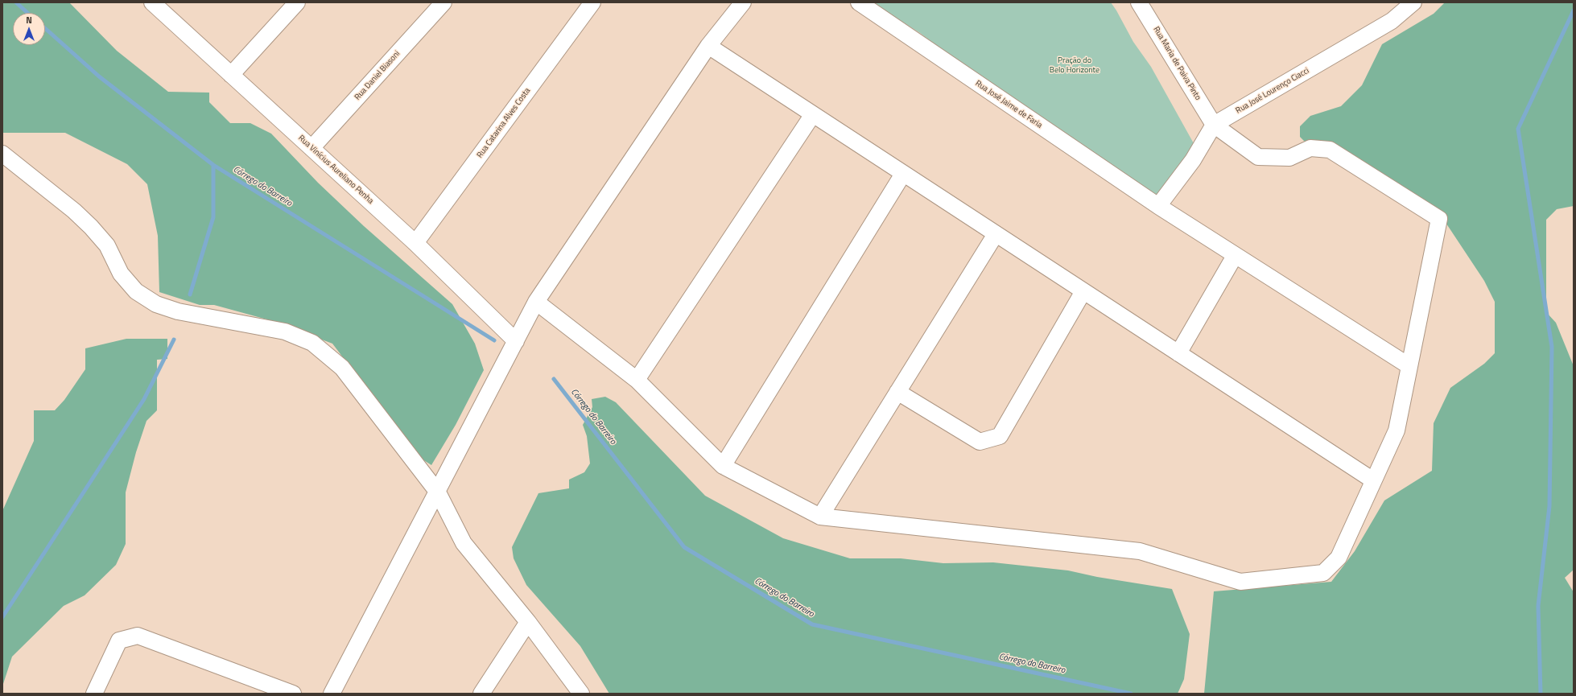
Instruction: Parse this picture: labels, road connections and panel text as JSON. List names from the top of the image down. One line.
{"streets":{"street":["Rua Maria de Paiva Pinto","Rua Daniel Biasoni","Rua José Lourenço Ciacci","Rua José Jaime de Faria","Rua Catarina Alves Costa","Rua Vinícius Aureliano Penha"]},"crossings":[["Rua Maria de Paiva Pinto","Rua José Lourenço Ciacci"],["Rua Daniel Biasoni","Rua Vinícius Aureliano Penha"],["Rua José Lourenço Ciacci","Rua José Jaime de Faria"],["Rua Catarina Alves Costa","Rua Vinícius Aureliano Penha"]],"water":["Córrego do Barreiro"],"parks":["Pração do Belo Horizonte"],"north":"top"}
